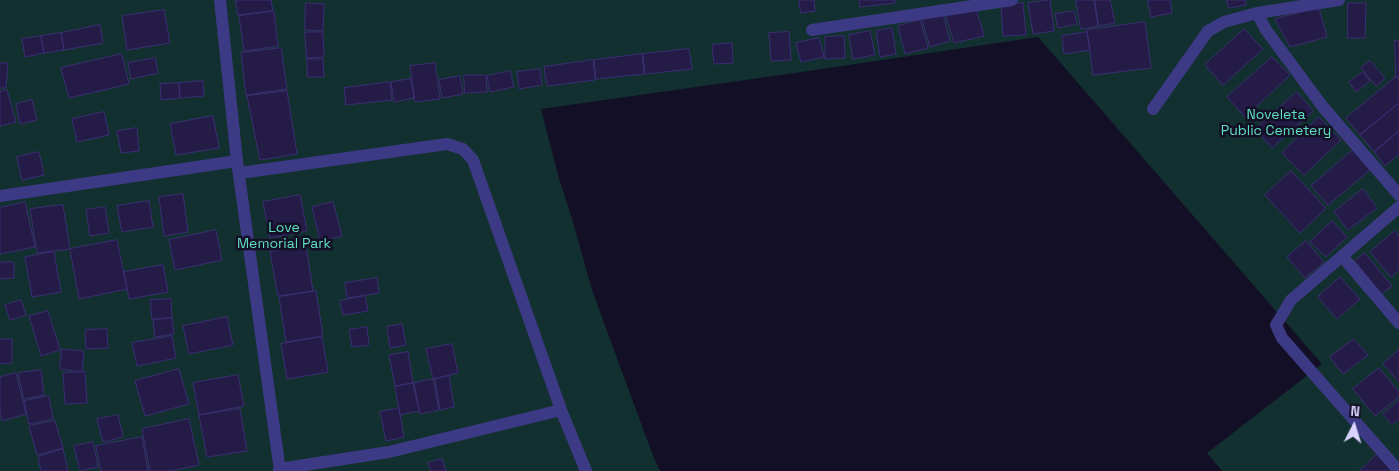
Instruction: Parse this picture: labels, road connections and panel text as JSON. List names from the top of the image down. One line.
{"parks":["Noveleta Public Cemetery","Love Memorial Park"],"north":"top"}
